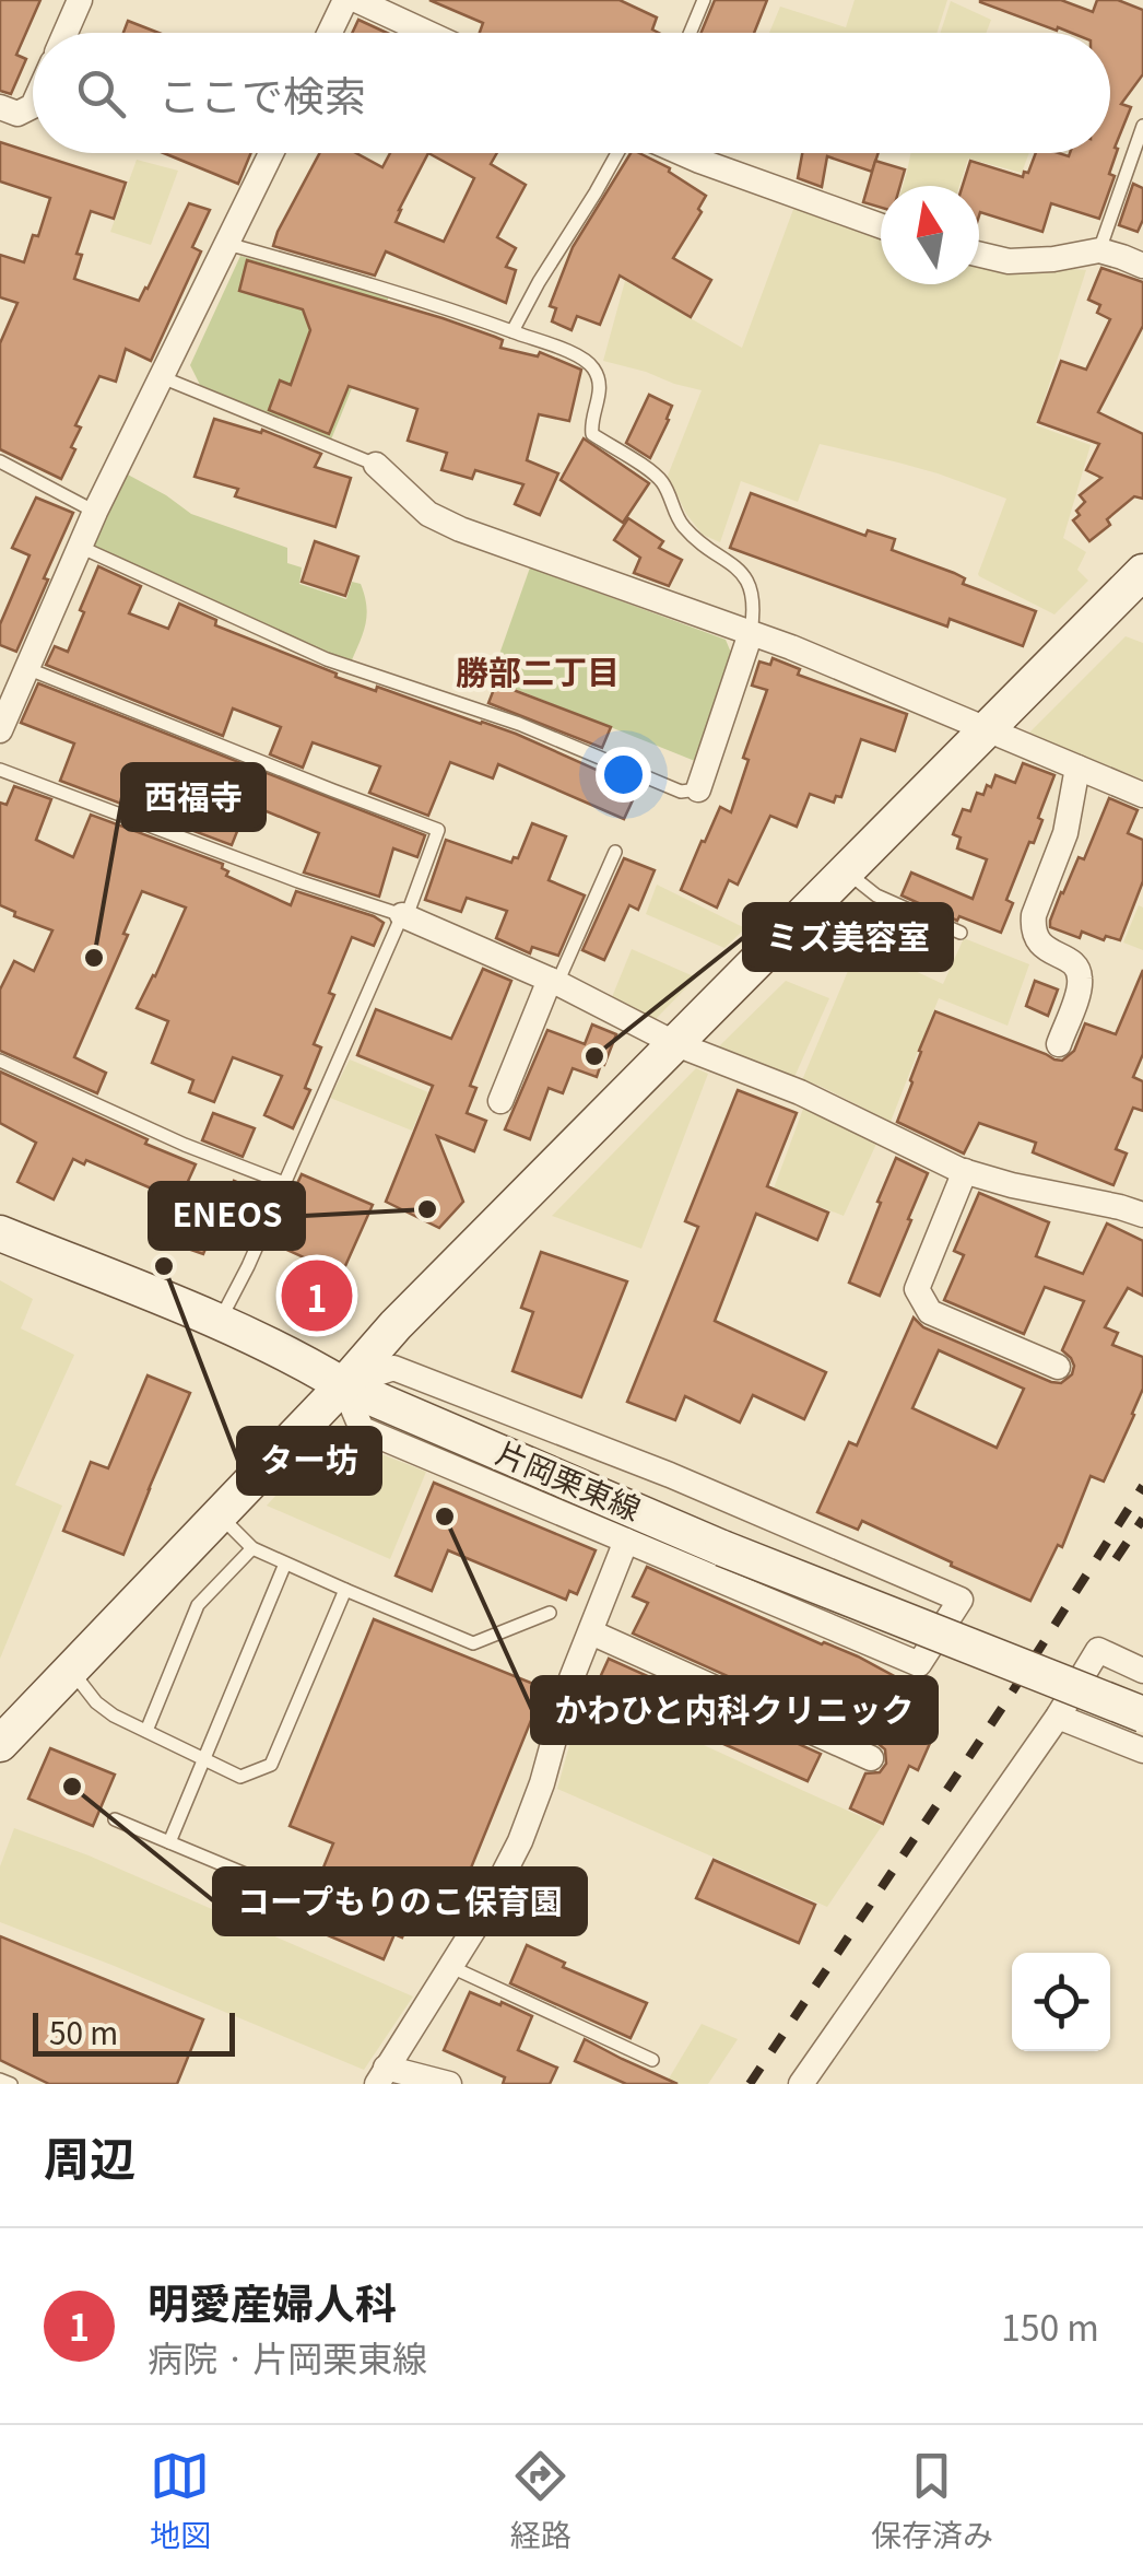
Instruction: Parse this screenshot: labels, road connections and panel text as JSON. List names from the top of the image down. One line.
{"streets":{"street":["片岡栗東線"]},"districts":["勝部二丁目"],"places":["西福寺","ミズ美容室","ENEOS","ター坊","かわひと内科クリニック","コープもりのこ保育園"],"scale_bar":"50 m","north":"top","page":{"search":"ここで検索","pins":"1","scale":"50 m","heading":"周辺","list":[{"mark":"1","name":"明愛産婦人科","note":"病院 · 片岡栗東線","value":"150 m"}],"nav":["地図","経路","保存済み"]}}
